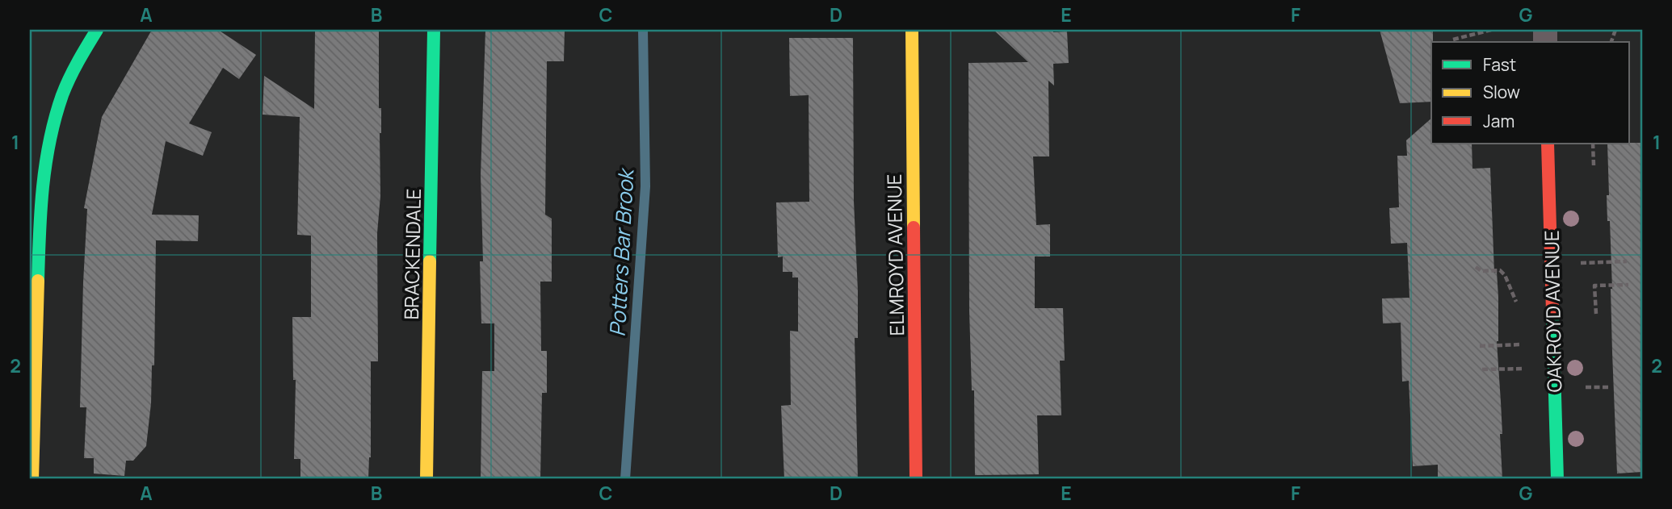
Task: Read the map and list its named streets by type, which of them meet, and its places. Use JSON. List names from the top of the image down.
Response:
{
  "streets": {
    "street": ["BRACKENDALE", "ELMROYD AVENUE", "OAKROYD AVENUE"]
  },
  "water": ["Potters Bar Brook"],
  "legend": ["Fast", "Slow", "Jam"],
  "grid": {
    "columns": [
      "A",
      "B",
      "C",
      "D",
      "E",
      "F",
      "G"
    ],
    "rows": ["1", "2"]
  }
}
